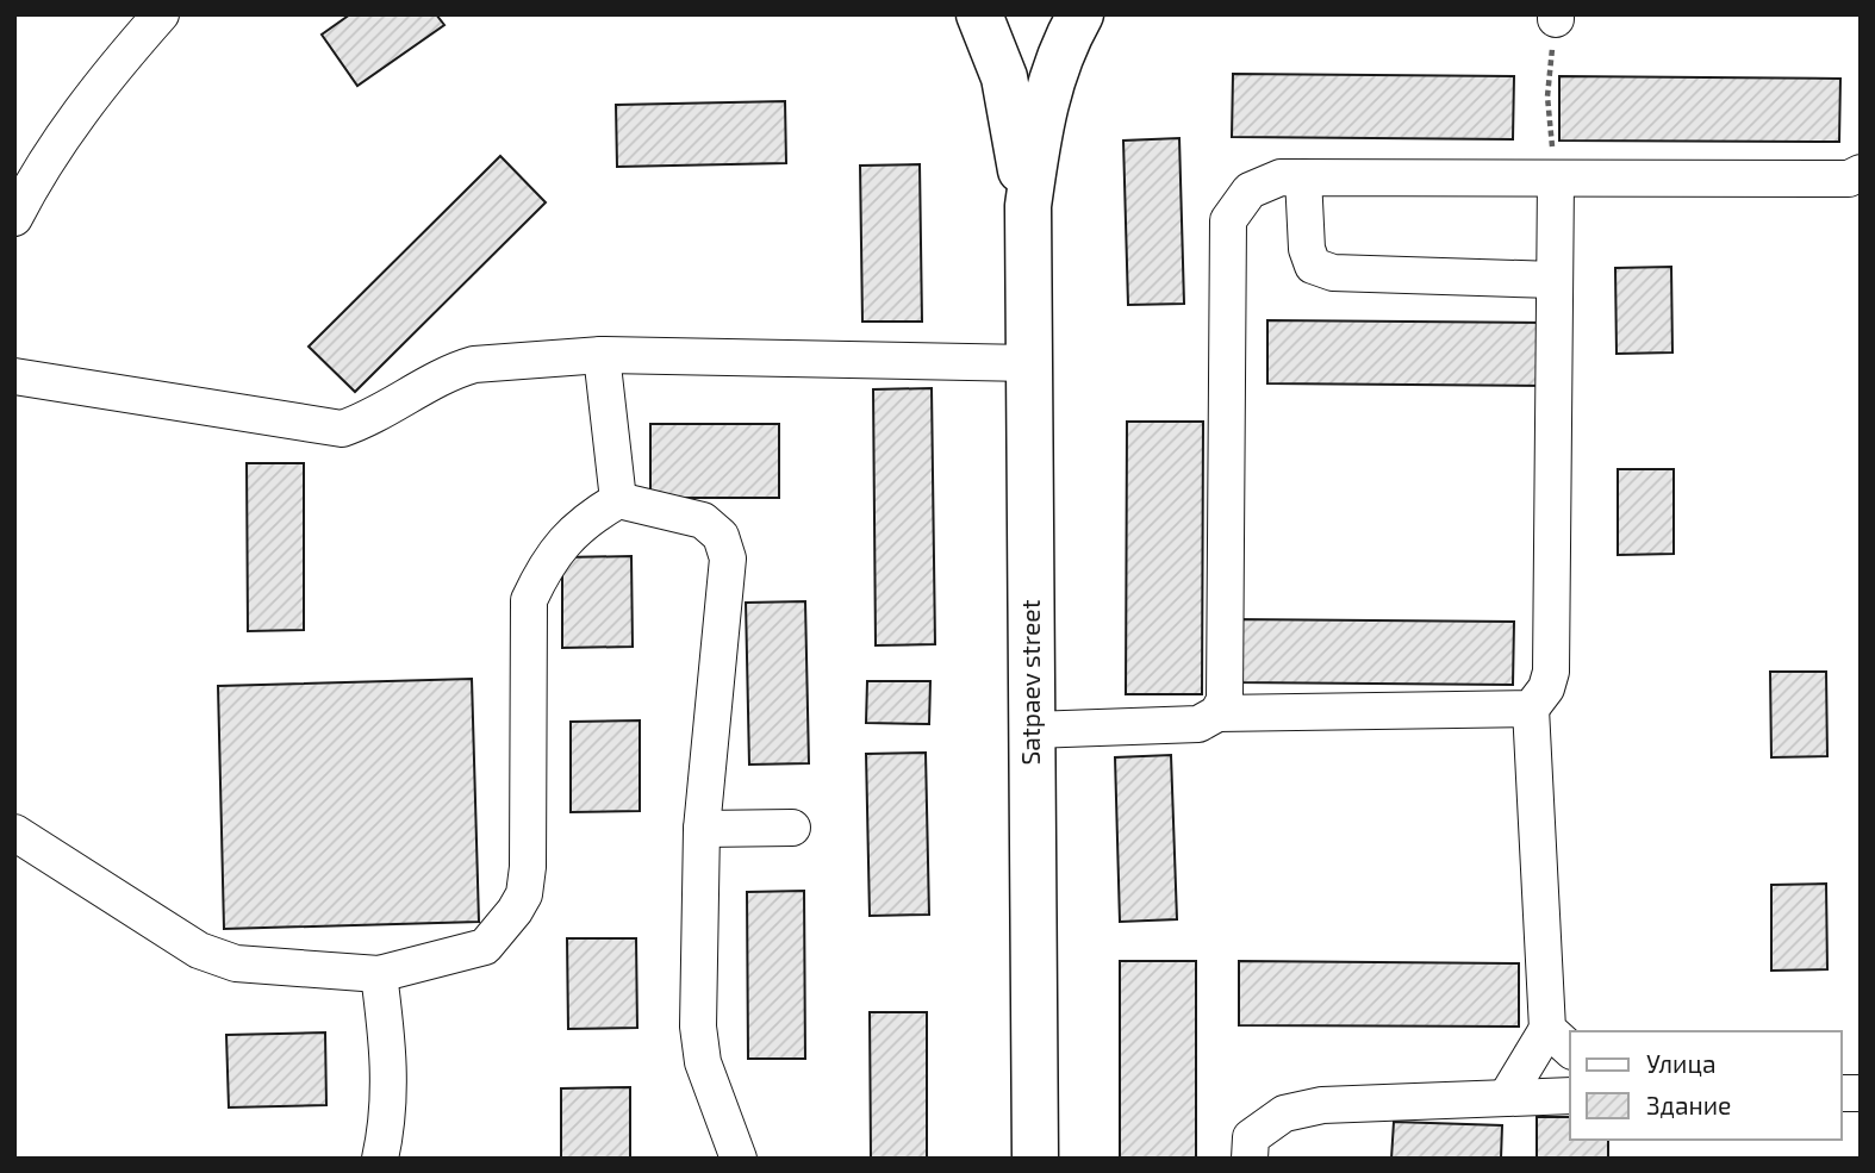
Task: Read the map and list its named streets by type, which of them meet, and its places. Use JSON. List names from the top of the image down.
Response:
{
  "streets": {
    "main road": ["Satpaev street"]
  },
  "legend": ["Улица", "Здание"]
}
